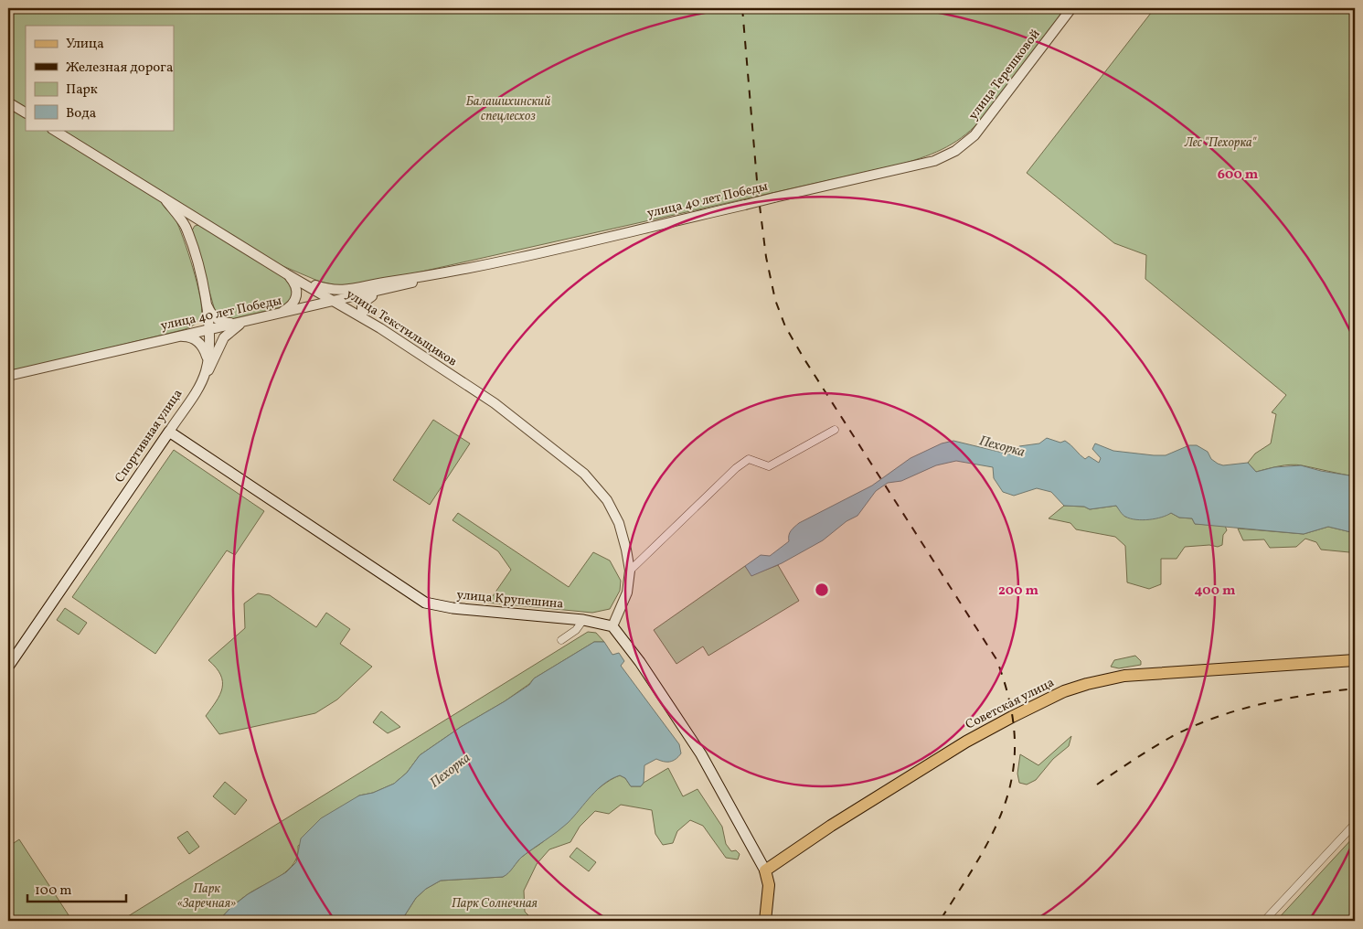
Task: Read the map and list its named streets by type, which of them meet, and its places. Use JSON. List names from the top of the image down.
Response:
{
  "streets": {
    "main road": ["Спортивная улица", "улица Крупешина", "Советская улица"],
    "street": ["улица Терешковой", "улица 40 лет Победы", "улица Текстильщиков"]
  },
  "crossings": [
    ["улица Терешковой", "улица 40 лет Победы"],
    ["улица 40 лет Победы", "улица Текстильщиков"],
    ["улица 40 лет Победы", "Спортивная улица"],
    ["улица Текстильщиков", "Спортивная улица"],
    ["улица Текстильщиков", "улица Крупешина"],
    ["Спортивная улица", "улица Крупешина"]
  ],
  "water": ["Пехорка"],
  "parks": [
    "Балашихинский спецлесхоз",
    "Лес \"Пехорка\"",
    "Парк «Заречная»",
    "Парк Солнечная"
  ],
  "legend": [
    "Улица",
    "Железная дорога",
    "Парк",
    "Вода"
  ],
  "scale_bar": "100 m",
  "rings": ["600 m", "200 m", "400 m"]
}
